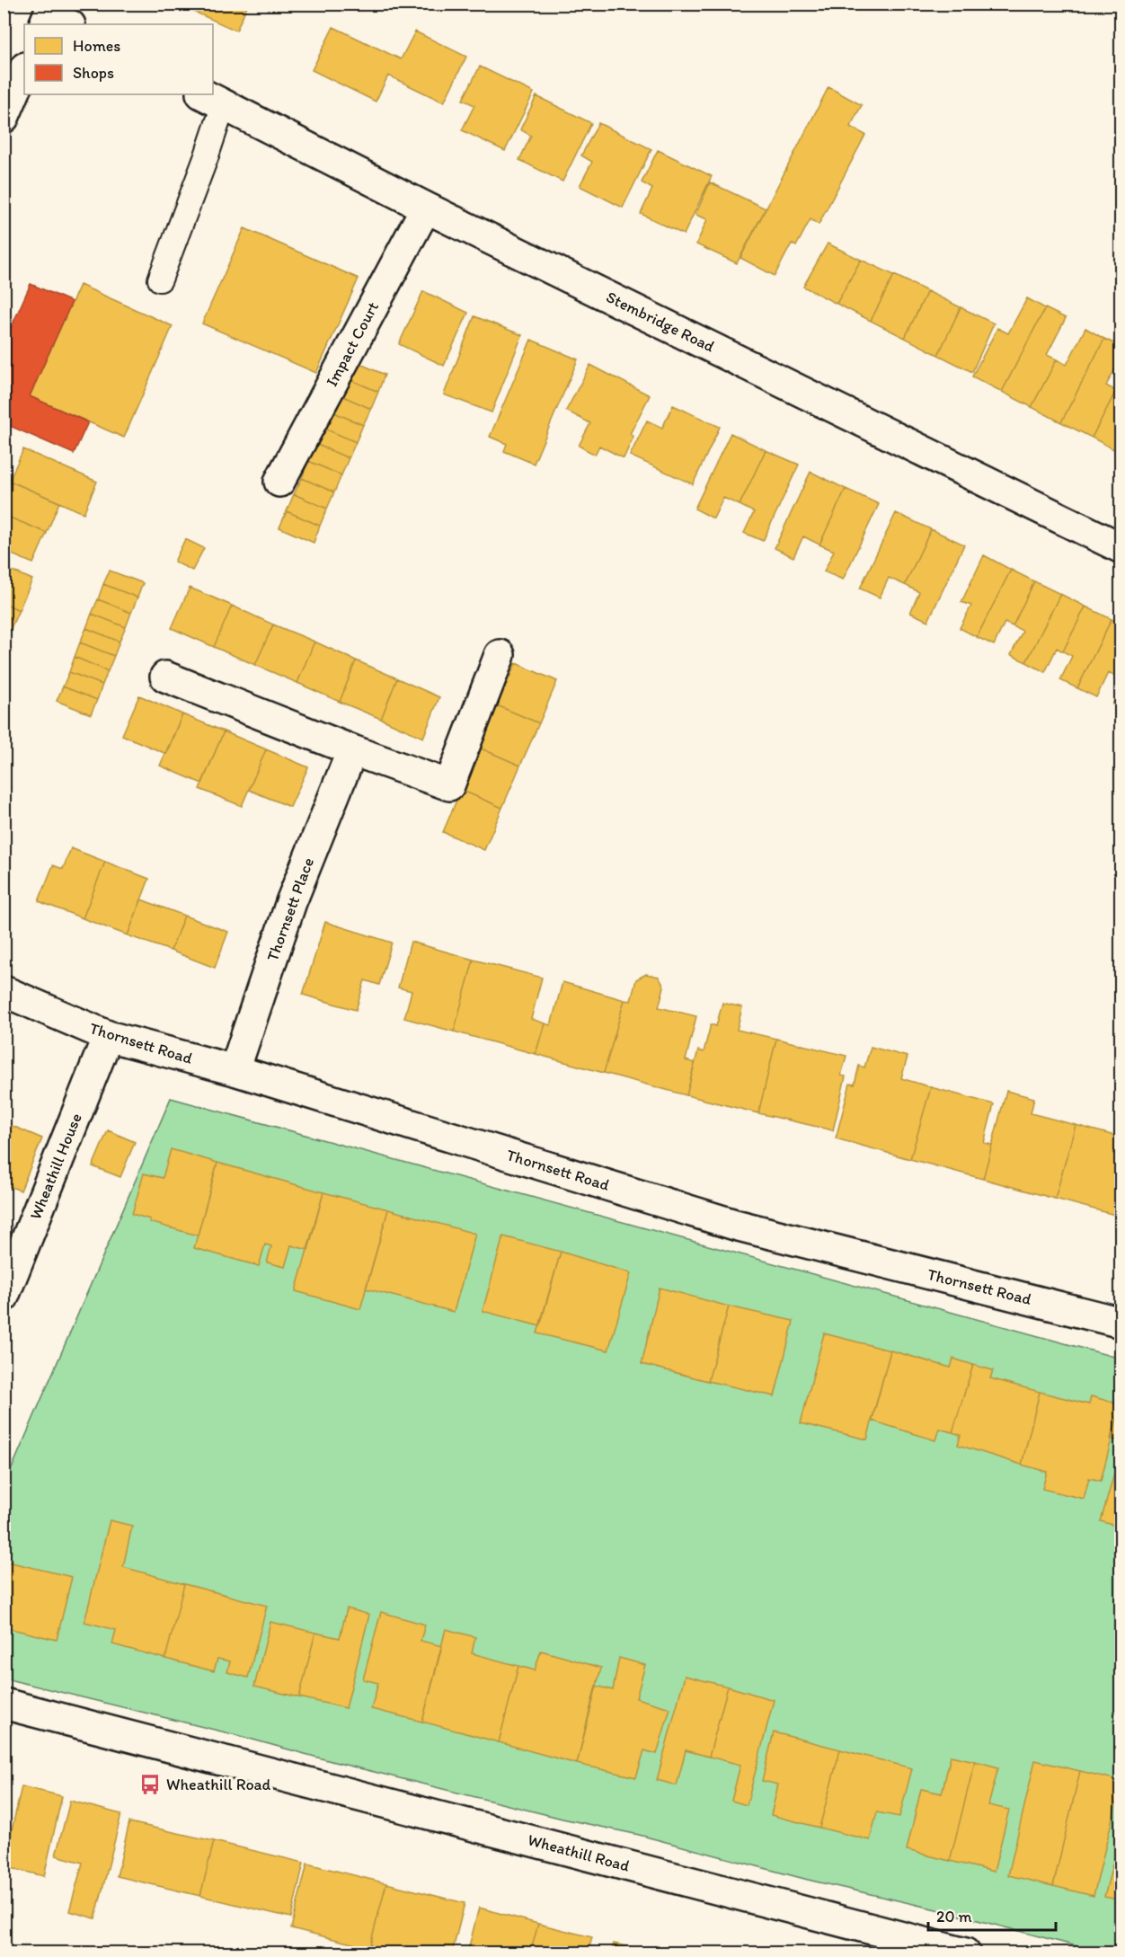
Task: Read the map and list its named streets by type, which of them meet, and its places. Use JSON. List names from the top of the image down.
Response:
{
  "streets": {
    "street": [
      "Stembridge Road",
      "Impact Court",
      "Thornsett Place",
      "Thornsett Road",
      "Wheathill House",
      "Wheathill Road"
    ]
  },
  "crossings": [
    ["Stembridge Road", "Impact Court"],
    ["Thornsett Place", "Thornsett Road"],
    ["Thornsett Road", "Wheathill House"]
  ],
  "places": {
    "bus stop": ["Wheathill Road"]
  },
  "legend": ["Homes", "Shops"],
  "scale_bar": "20 m"
}
